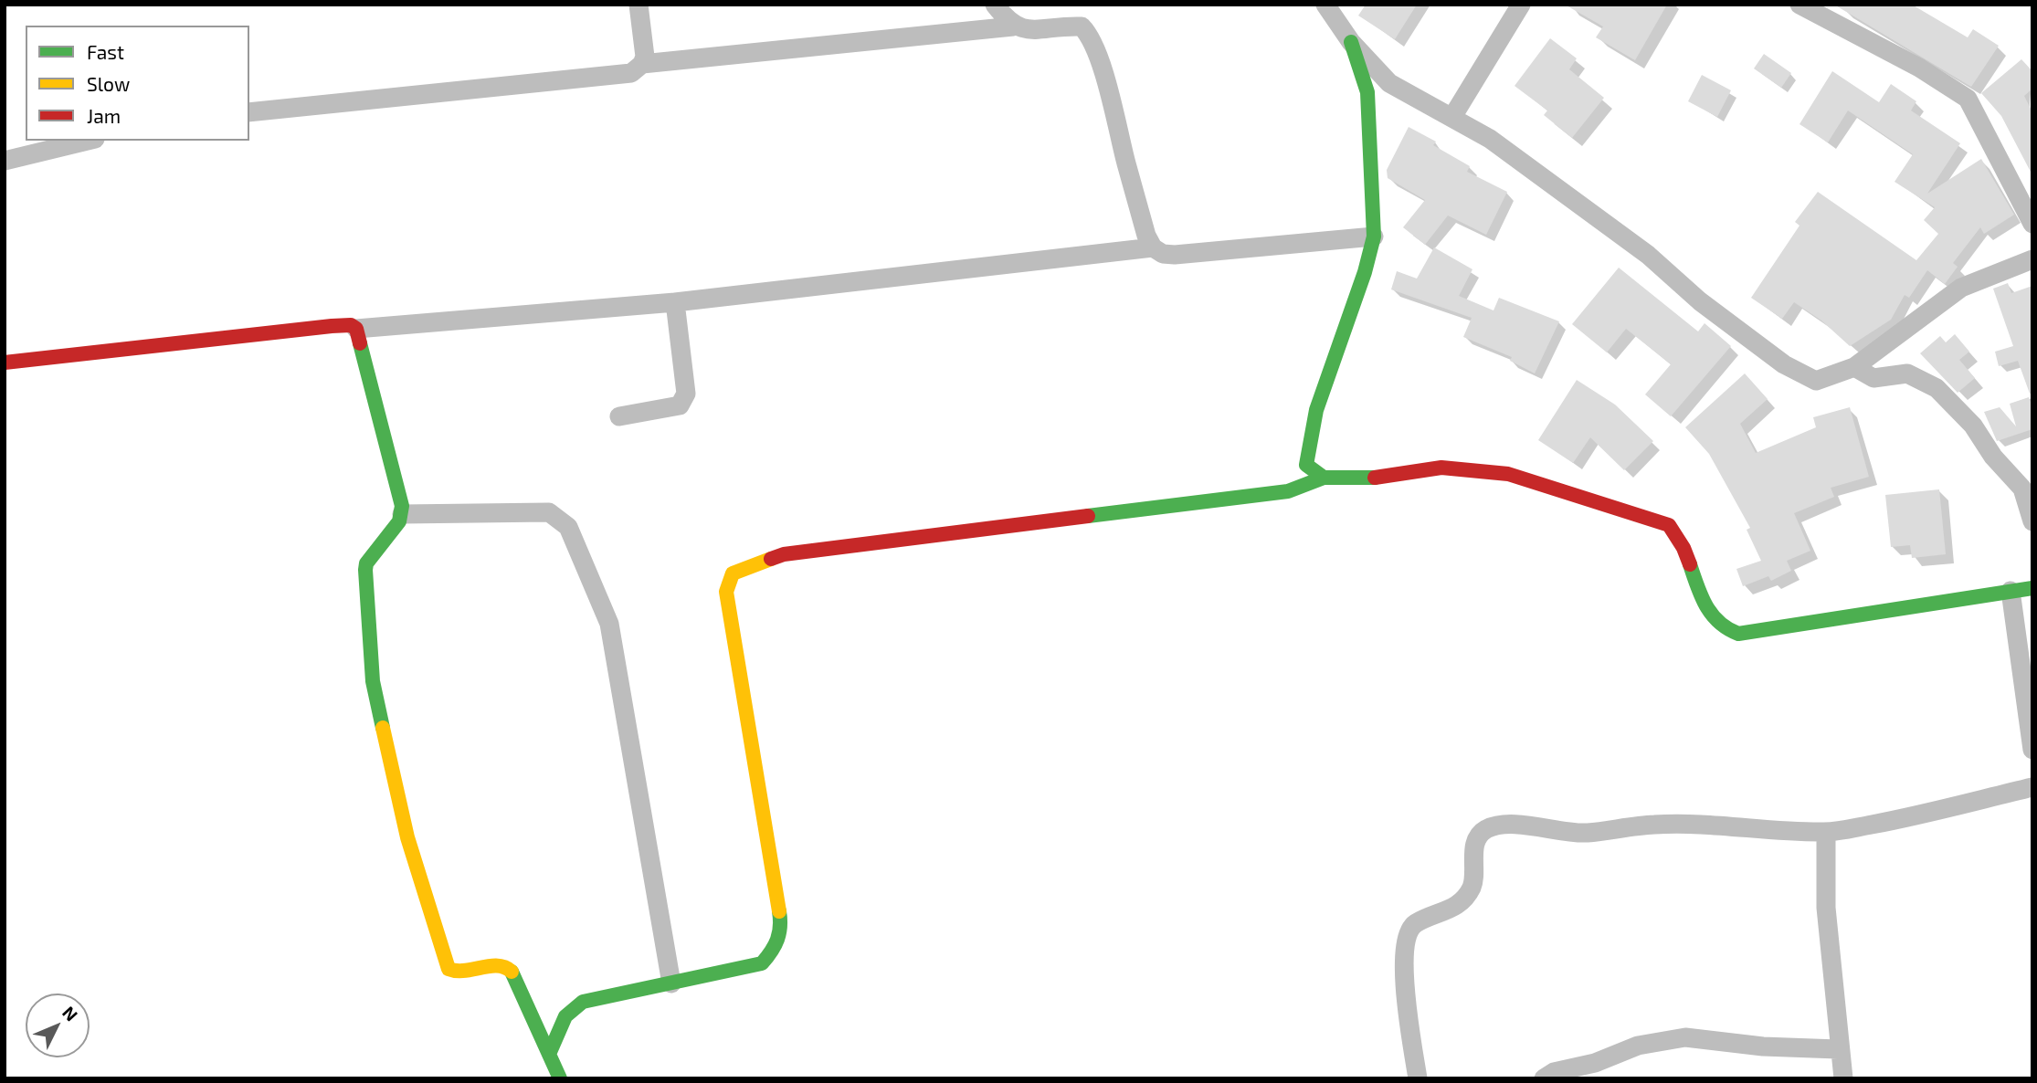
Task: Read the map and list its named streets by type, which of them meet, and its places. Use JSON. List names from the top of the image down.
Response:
{
  "legend": ["Fast", "Slow", "Jam"],
  "north": "top right"
}
